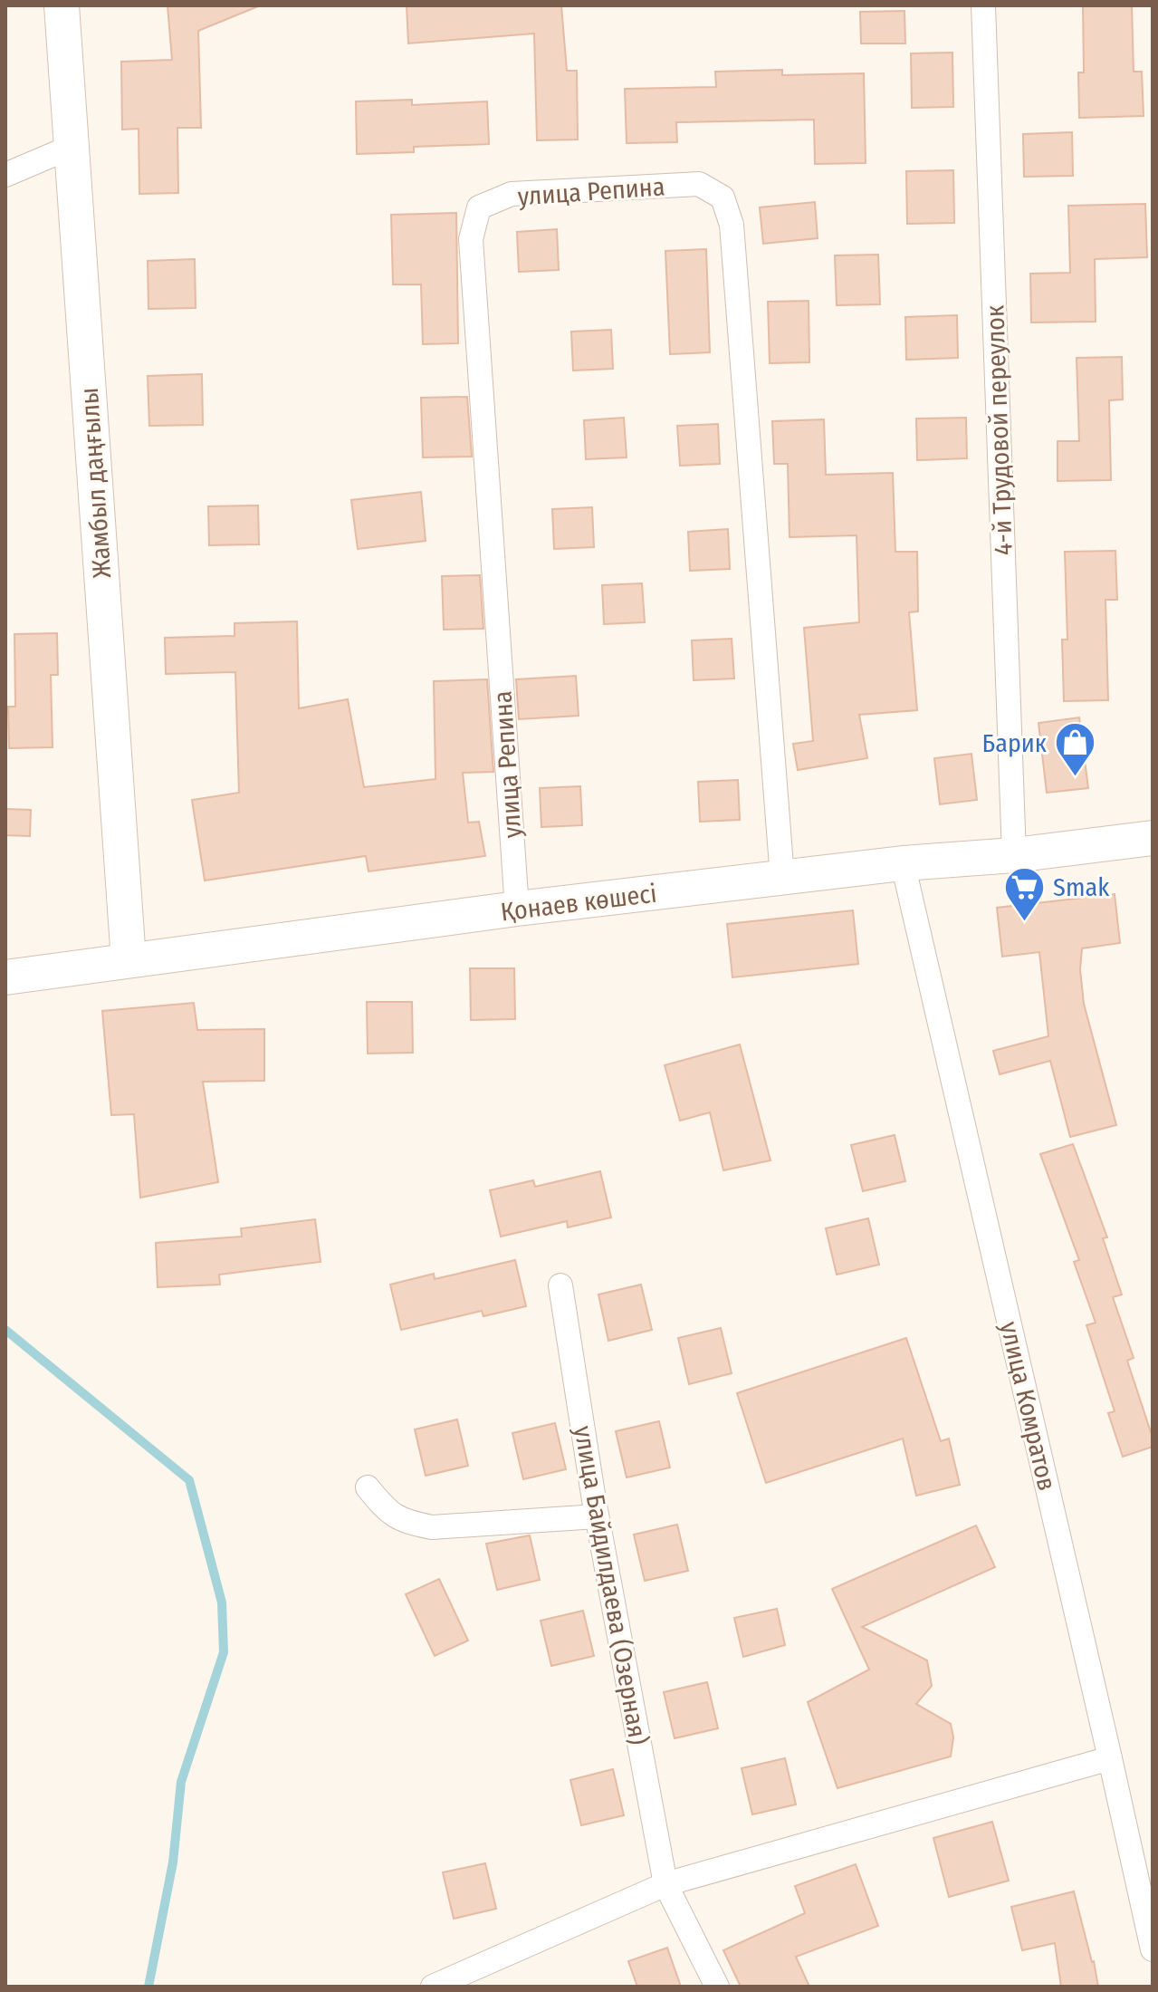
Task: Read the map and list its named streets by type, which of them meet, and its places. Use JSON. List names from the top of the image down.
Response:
{
  "streets": {
    "main road": ["Жамбыл даңғылы", "Қонаев көшесі"],
    "street": [
      "улица Репина",
      "4-й Трудовой переулок",
      "улица Комратов",
      "улица Байдилдаева (Озерная)"
    ]
  },
  "crossings": [
    ["улица Репина", "Қонаев көшесі"],
    ["4-й Трудовой переулок", "Қонаев көшесі"],
    ["Жамбыл даңғылы", "Қонаев көшесі"],
    ["Қонаев көшесі", "улица Комратов"]
  ],
  "places": {
    "shop": ["Барик"],
    "supermarket": ["Smak"]
  }
}
